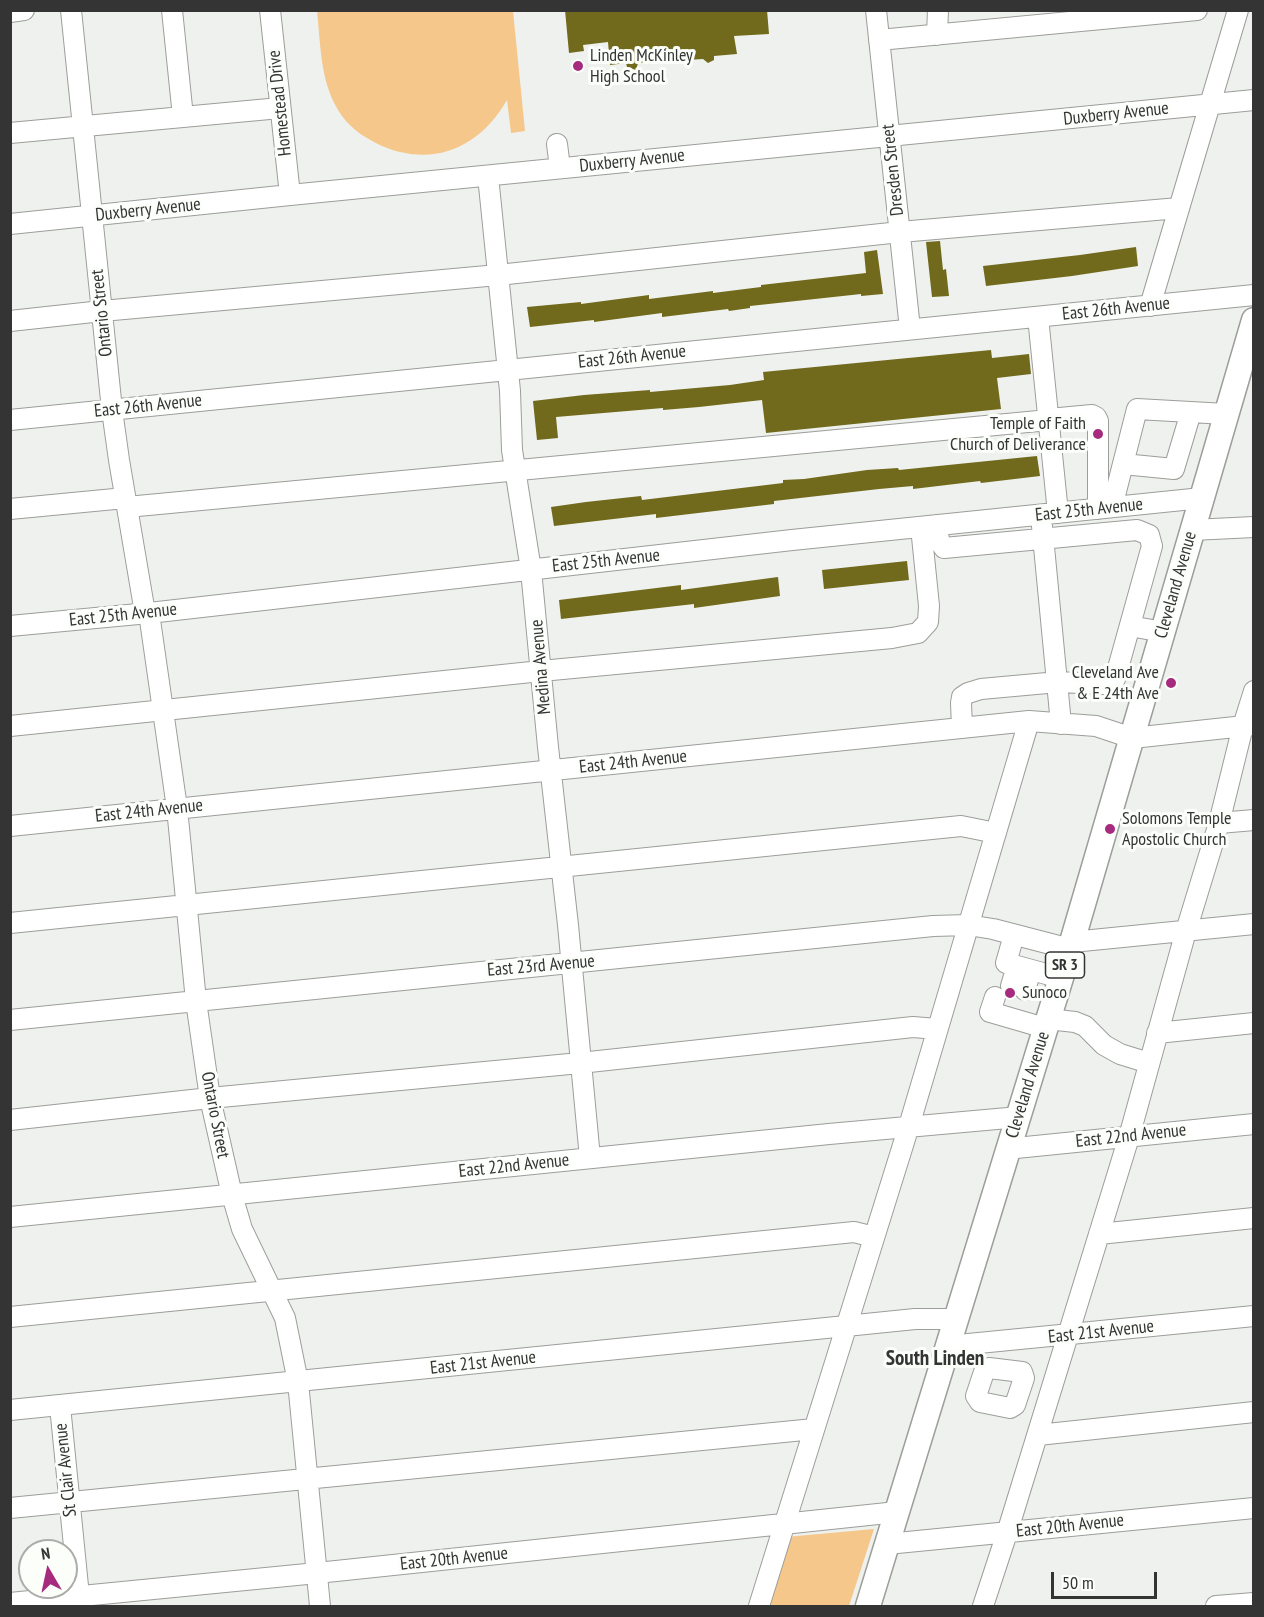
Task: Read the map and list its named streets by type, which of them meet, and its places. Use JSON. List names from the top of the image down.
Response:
{
  "streets": {
    "main road": ["Cleveland Avenue", "SR 3"],
    "street": [
      "Homestead Drive",
      "Duxberry Avenue",
      "Dresden Street",
      "East 26th Avenue",
      "Ontario Street",
      "East 25th Avenue",
      "Medina Avenue",
      "East 24th Avenue",
      "East 23rd Avenue",
      "East 22nd Avenue",
      "East 21st Avenue",
      "St Clair Avenue",
      "East 20th Avenue"
    ]
  },
  "crossings": [
    ["Homestead Drive", "Duxberry Avenue"],
    ["Duxberry Avenue", "Dresden Street"],
    ["Duxberry Avenue", "Ontario Street"],
    ["Duxberry Avenue", "Medina Avenue"],
    ["Dresden Street", "East 26th Avenue"],
    ["East 26th Avenue", "Ontario Street"],
    ["East 26th Avenue", "Medina Avenue"],
    ["Ontario Street", "East 25th Avenue"],
    ["Ontario Street", "East 24th Avenue"],
    ["Ontario Street", "East 23rd Avenue"],
    ["Ontario Street", "East 22nd Avenue"],
    ["Ontario Street", "East 21st Avenue"],
    ["Ontario Street", "East 20th Avenue"],
    ["East 25th Avenue", "Cleveland Avenue"],
    ["East 25th Avenue", "Medina Avenue"],
    ["Cleveland Avenue", "East 24th Avenue"],
    ["Cleveland Avenue", "East 23rd Avenue"],
    ["Cleveland Avenue", "East 22nd Avenue"],
    ["Cleveland Avenue", "East 21st Avenue"],
    ["Cleveland Avenue", "East 20th Avenue"],
    ["Medina Avenue", "East 24th Avenue"],
    ["Medina Avenue", "East 23rd Avenue"],
    ["Medina Avenue", "East 22nd Avenue"],
    ["East 21st Avenue", "St Clair Avenue"],
    ["St Clair Avenue", "East 20th Avenue"]
  ],
  "districts": ["South Linden"],
  "places": [
    "Linden McKinley High School",
    "Temple of Faith Church of Deliverance",
    "Cleveland Ave & E 24th Ave",
    "Solomons Temple Apostolic Church",
    "Sunoco"
  ],
  "scale_bar": "50 m",
  "north": "top"
}
